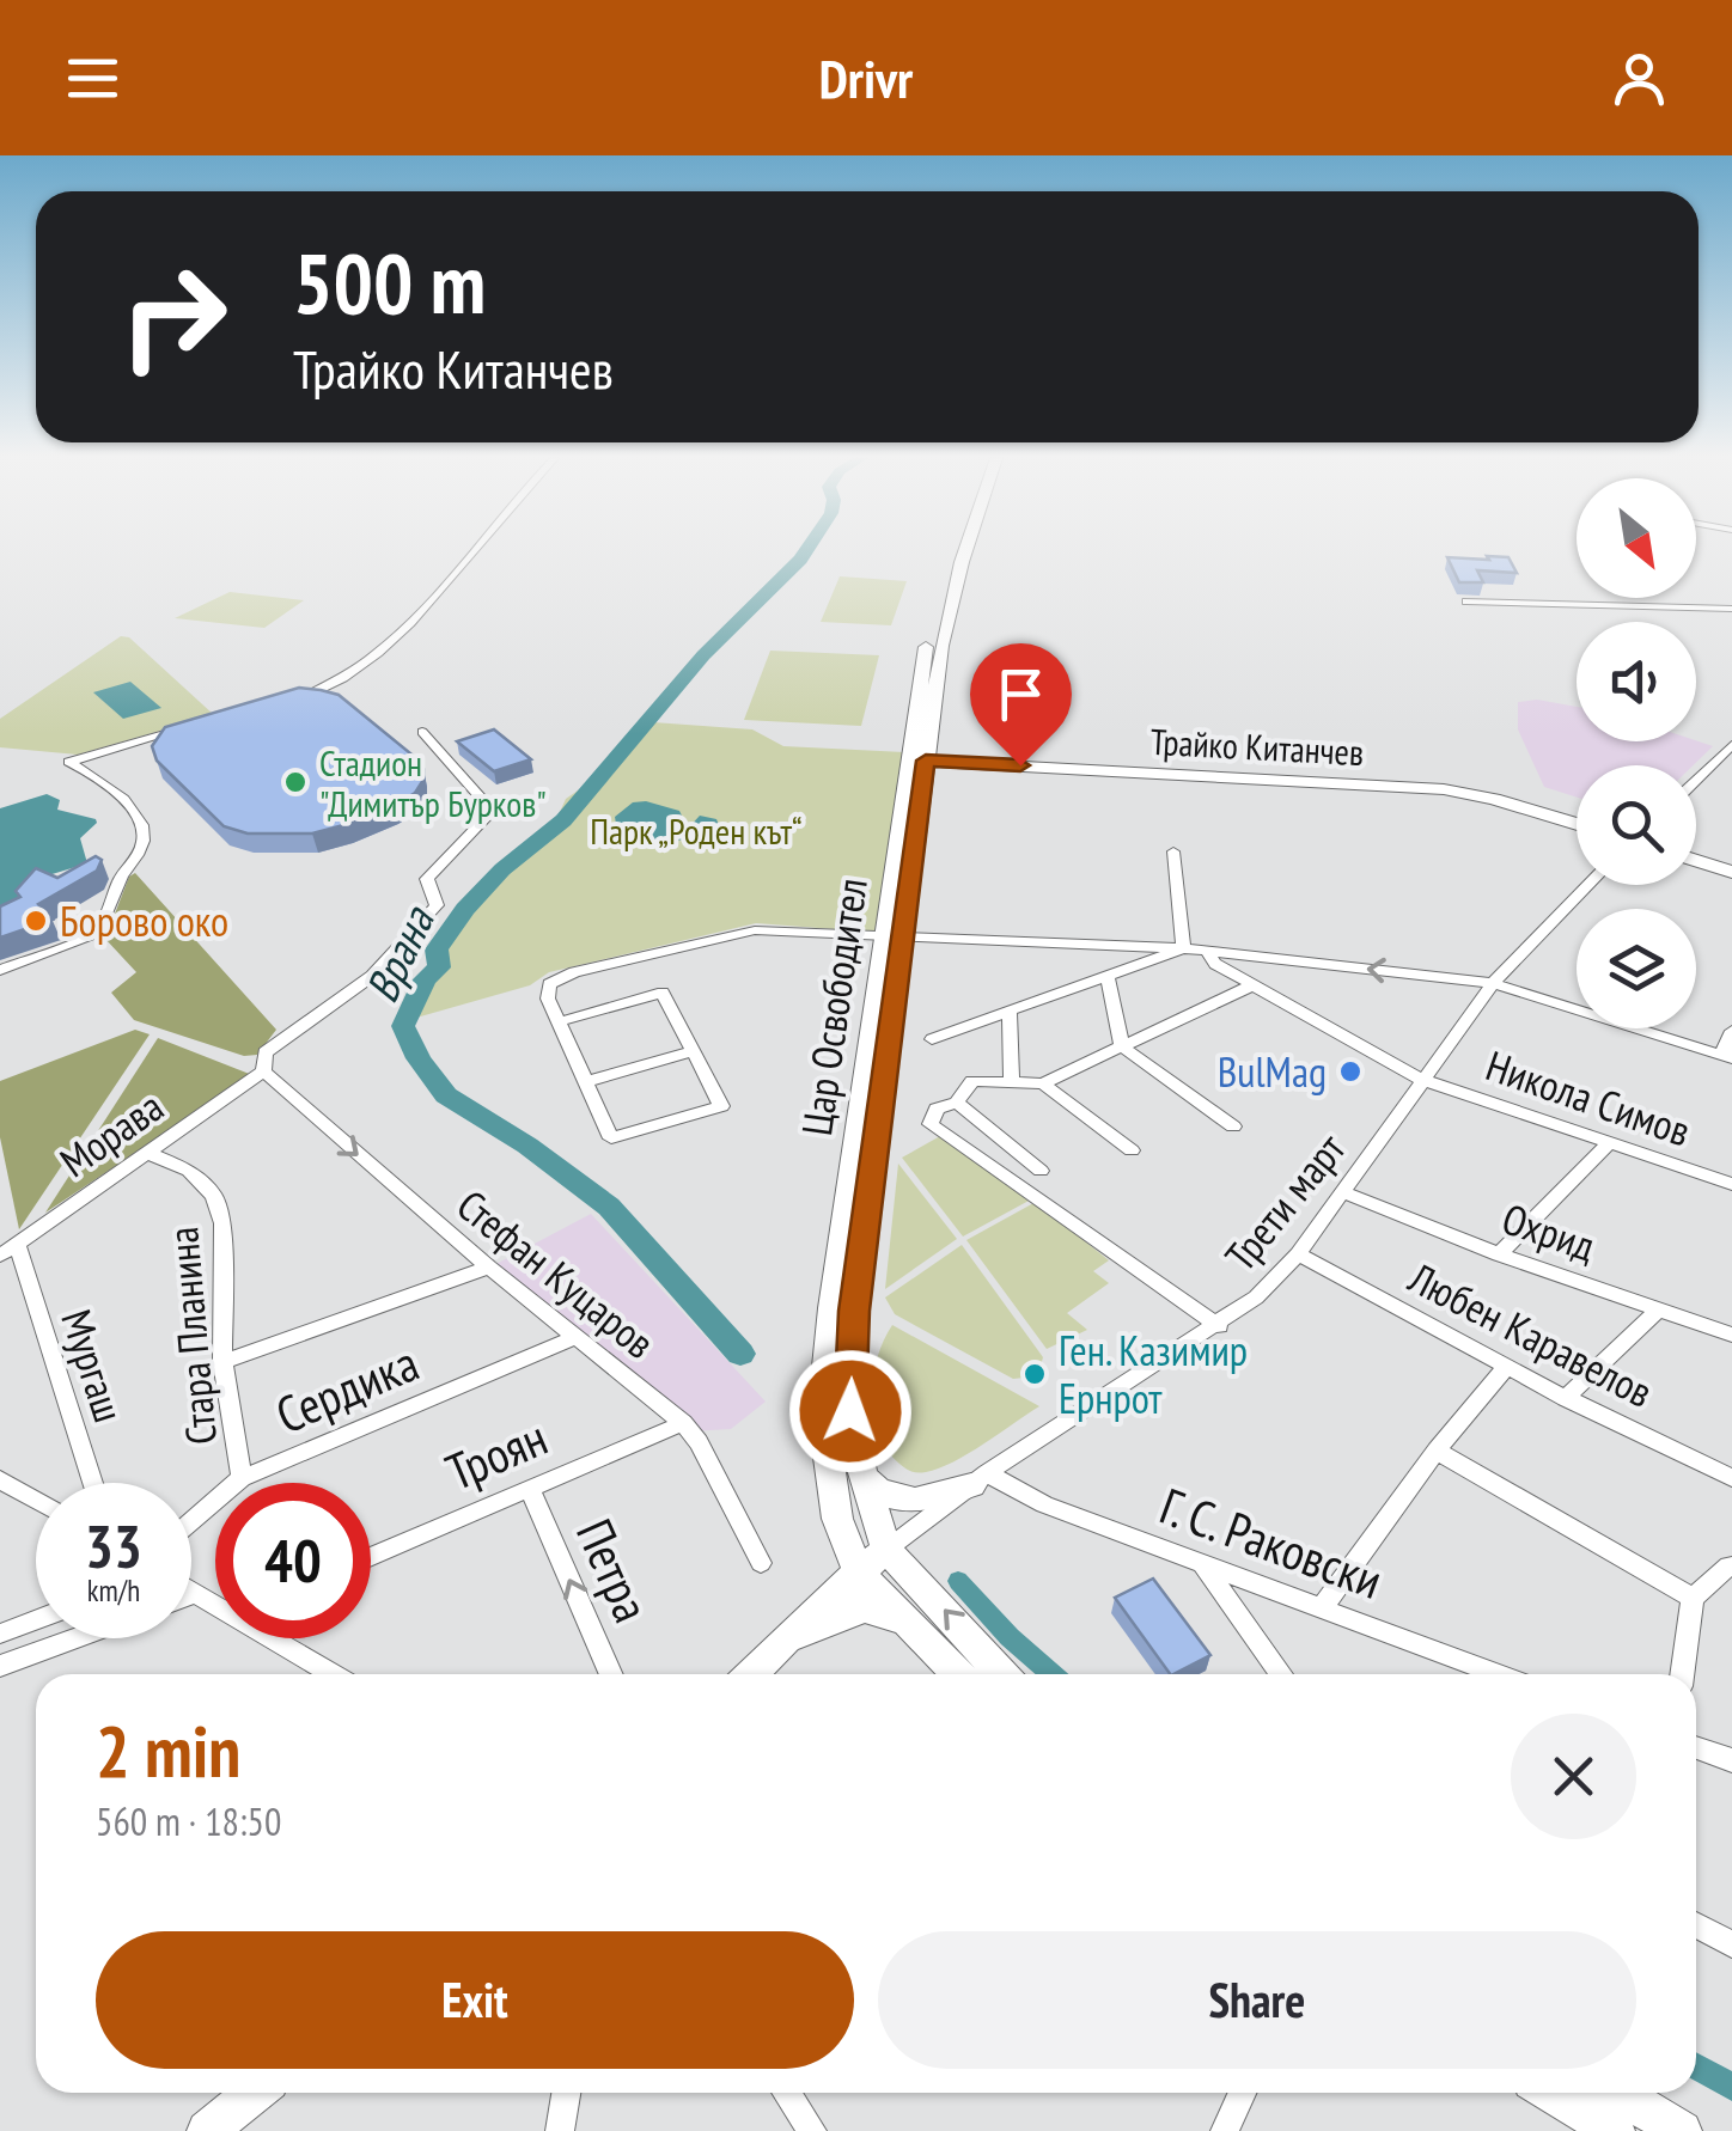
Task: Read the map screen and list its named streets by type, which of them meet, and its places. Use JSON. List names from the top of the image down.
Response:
{
  "streets": {
    "street": [
      "Трайко Китанчев",
      "Цар Освободител",
      "Никола Симов",
      "Морава",
      "Трети март",
      "Охрид",
      "Стефан Куцаров",
      "Любен Каравелов",
      "Стара Планина",
      "Мургаш",
      "Сердика",
      "Троян",
      "Г. С. Раковски",
      "Петра"
    ]
  },
  "crossings": [
    ["Трайко Китанчев", "Цар Освободител"],
    ["Цар Освободител", "Трети март"],
    ["Никола Симов", "Трети март"],
    ["Морава", "Стефан Куцаров"],
    ["Морава", "Стара Планина"],
    ["Морава", "Мургаш"],
    ["Трети март", "Охрид"],
    ["Трети март", "Любен Каравелов"],
    ["Трети март", "Г. С. Раковски"],
    ["Стефан Куцаров", "Сердика"],
    ["Стефан Куцаров", "Троян"],
    ["Стара Планина", "Сердика"],
    ["Троян", "Петра"]
  ],
  "one_way": ["Стефан Куцаров", "Петра"],
  "water": ["Врана"],
  "parks": ["Парк „Роден кът“"],
  "places": [
    "Стадион \"Димитър Бурков\"",
    "Борово око",
    "BulMag",
    "Ген. Казимир Ернрот"
  ],
  "north": "bottom right",
  "page": {
    "header": "Drivr",
    "turn": ["500 m", "Трайко Китанчев"],
    "speed": "33 km/h",
    "limit": "40",
    "heading": ["2 min", "560 m · 18:50"],
    "buttons": ["Exit", "Share"]
  }
}
